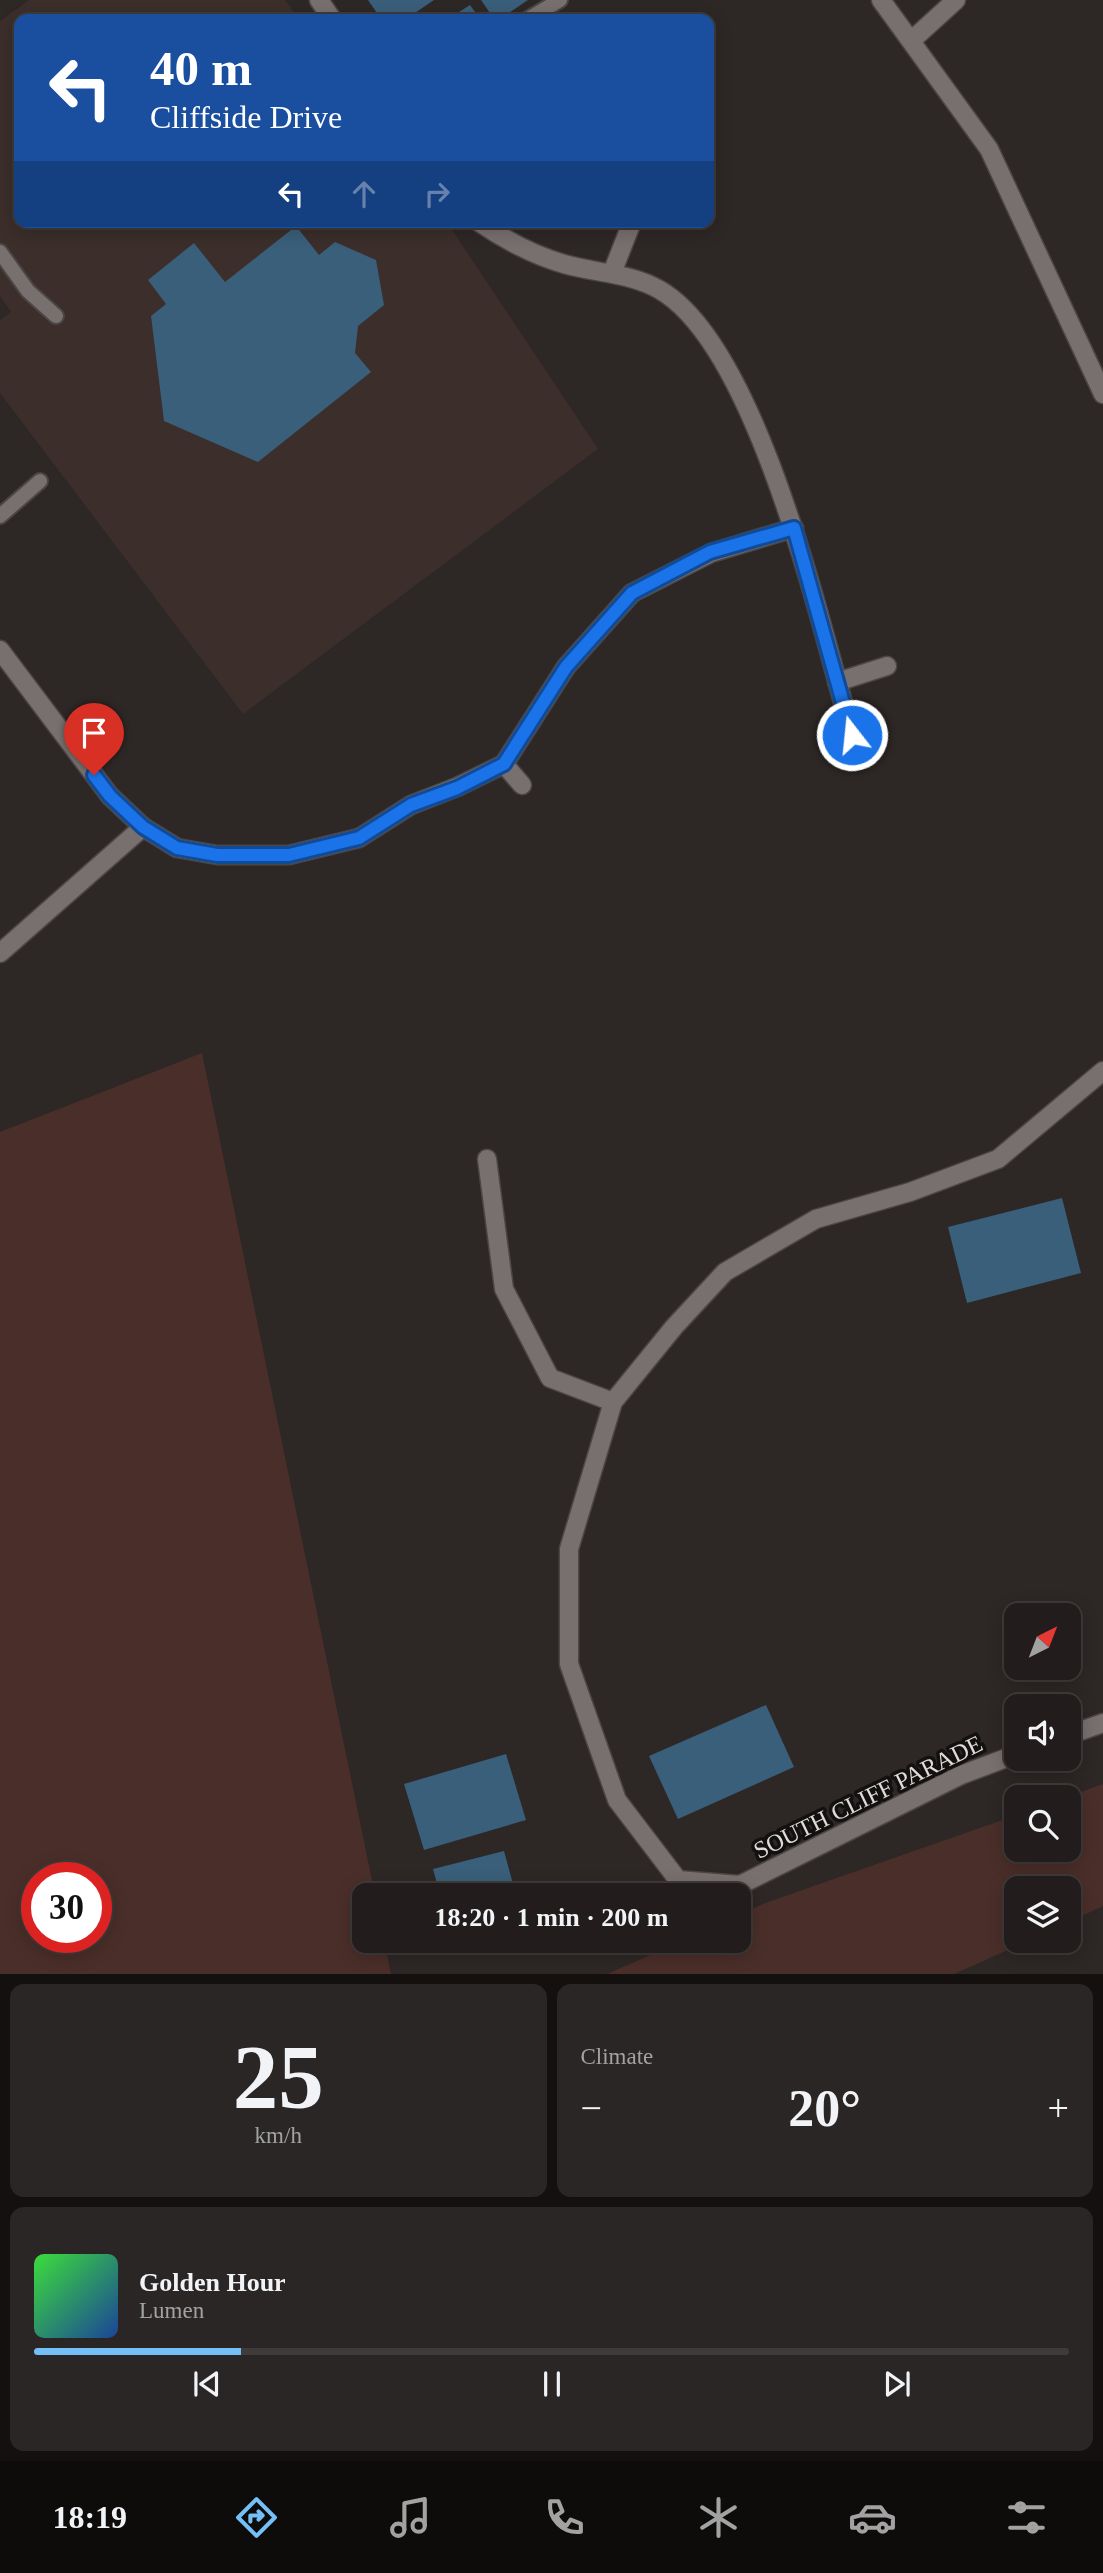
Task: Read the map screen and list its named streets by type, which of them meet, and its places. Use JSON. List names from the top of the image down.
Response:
{
  "streets": {
    "street": ["SOUTH CLIFF PARADE"]
  },
  "north": "top right",
  "page": {
    "turn": ["40 m", "Cliffside Drive"],
    "limit": "30",
    "trip": "18:20 · 1 min · 200 m",
    "tile": [
      ["25", "km/h"],
      "Climate"
    ],
    "heat": ["−", "20°", "+"],
    "song": ["Golden Hour", "Lumen"],
    "tabs": "18:19"
  }
}
